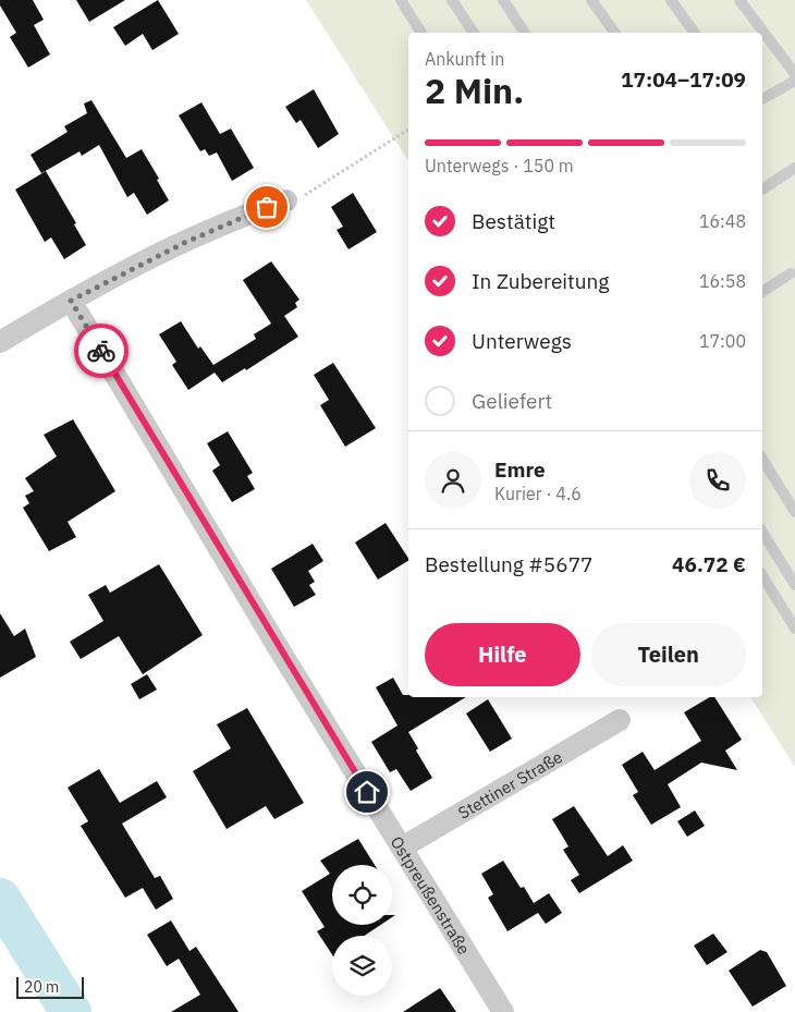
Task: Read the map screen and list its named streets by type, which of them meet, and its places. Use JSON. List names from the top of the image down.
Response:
{
  "streets": {
    "street": ["Stettiner Straße", "Ostpreußenstraße"]
  },
  "crossings": [
    ["Stettiner Straße", "Ostpreußenstraße"]
  ],
  "scale_bar": "20 m",
  "page": {
    "heading": ["2 Min.", "Ankunft in", "17:04–17:09"],
    "panel": [
      "Emre",
      "Kurier · 4.6",
      "Bestellung #5677",
      "46.72 €"
    ],
    "bar": "Unterwegs · 150 m",
    "list": [
      ["Bestätigt", "16:48"],
      ["In Zubereitung", "16:58"],
      ["Unterwegs", "17:00"],
      "Geliefert"
    ],
    "buttons": ["Hilfe", "Teilen"],
    "scale": "20 m"
  }
}
